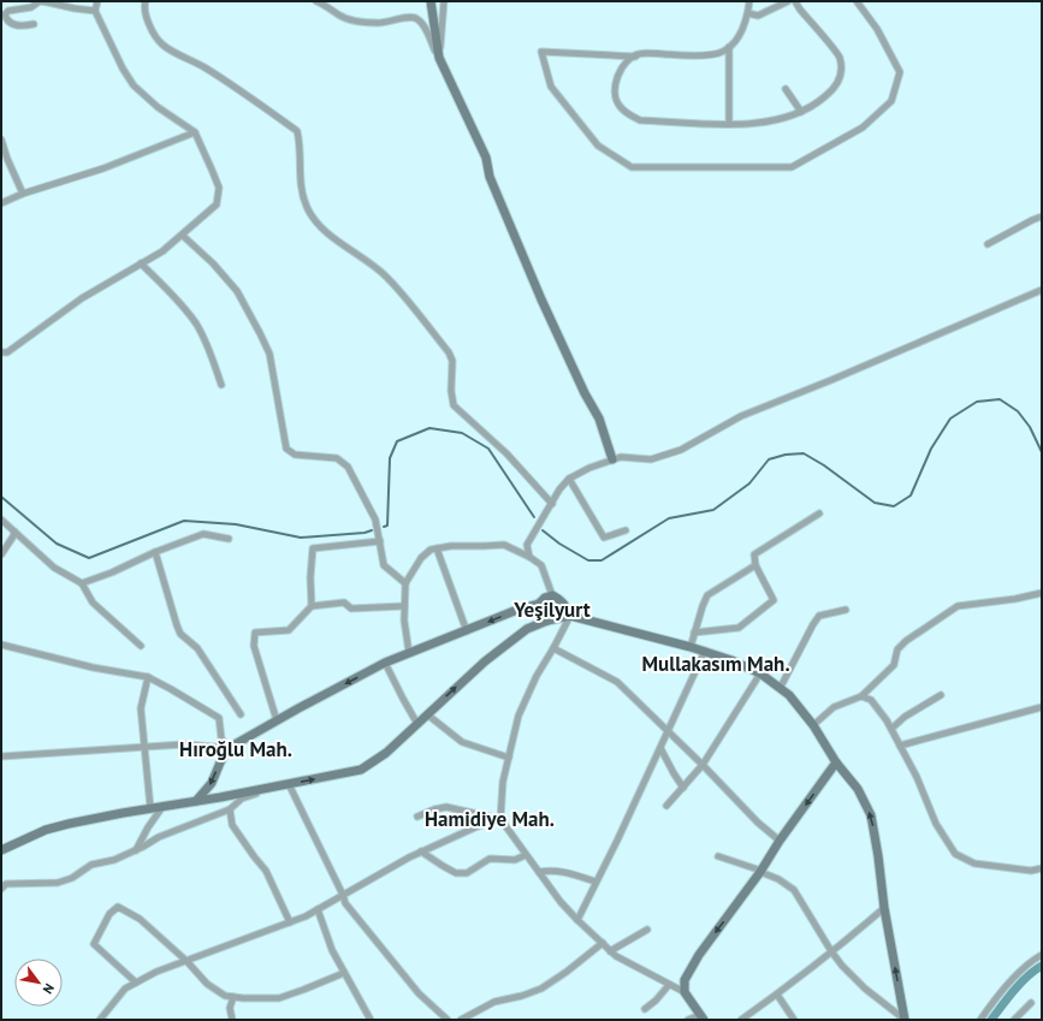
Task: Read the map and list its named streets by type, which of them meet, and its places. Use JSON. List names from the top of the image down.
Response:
{
  "districts": [
    "Yeşilyurt",
    "Mullakasım Mah.",
    "Hıroğlu Mah.",
    "Hamidiye Mah."
  ],
  "north": "bottom right"
}
